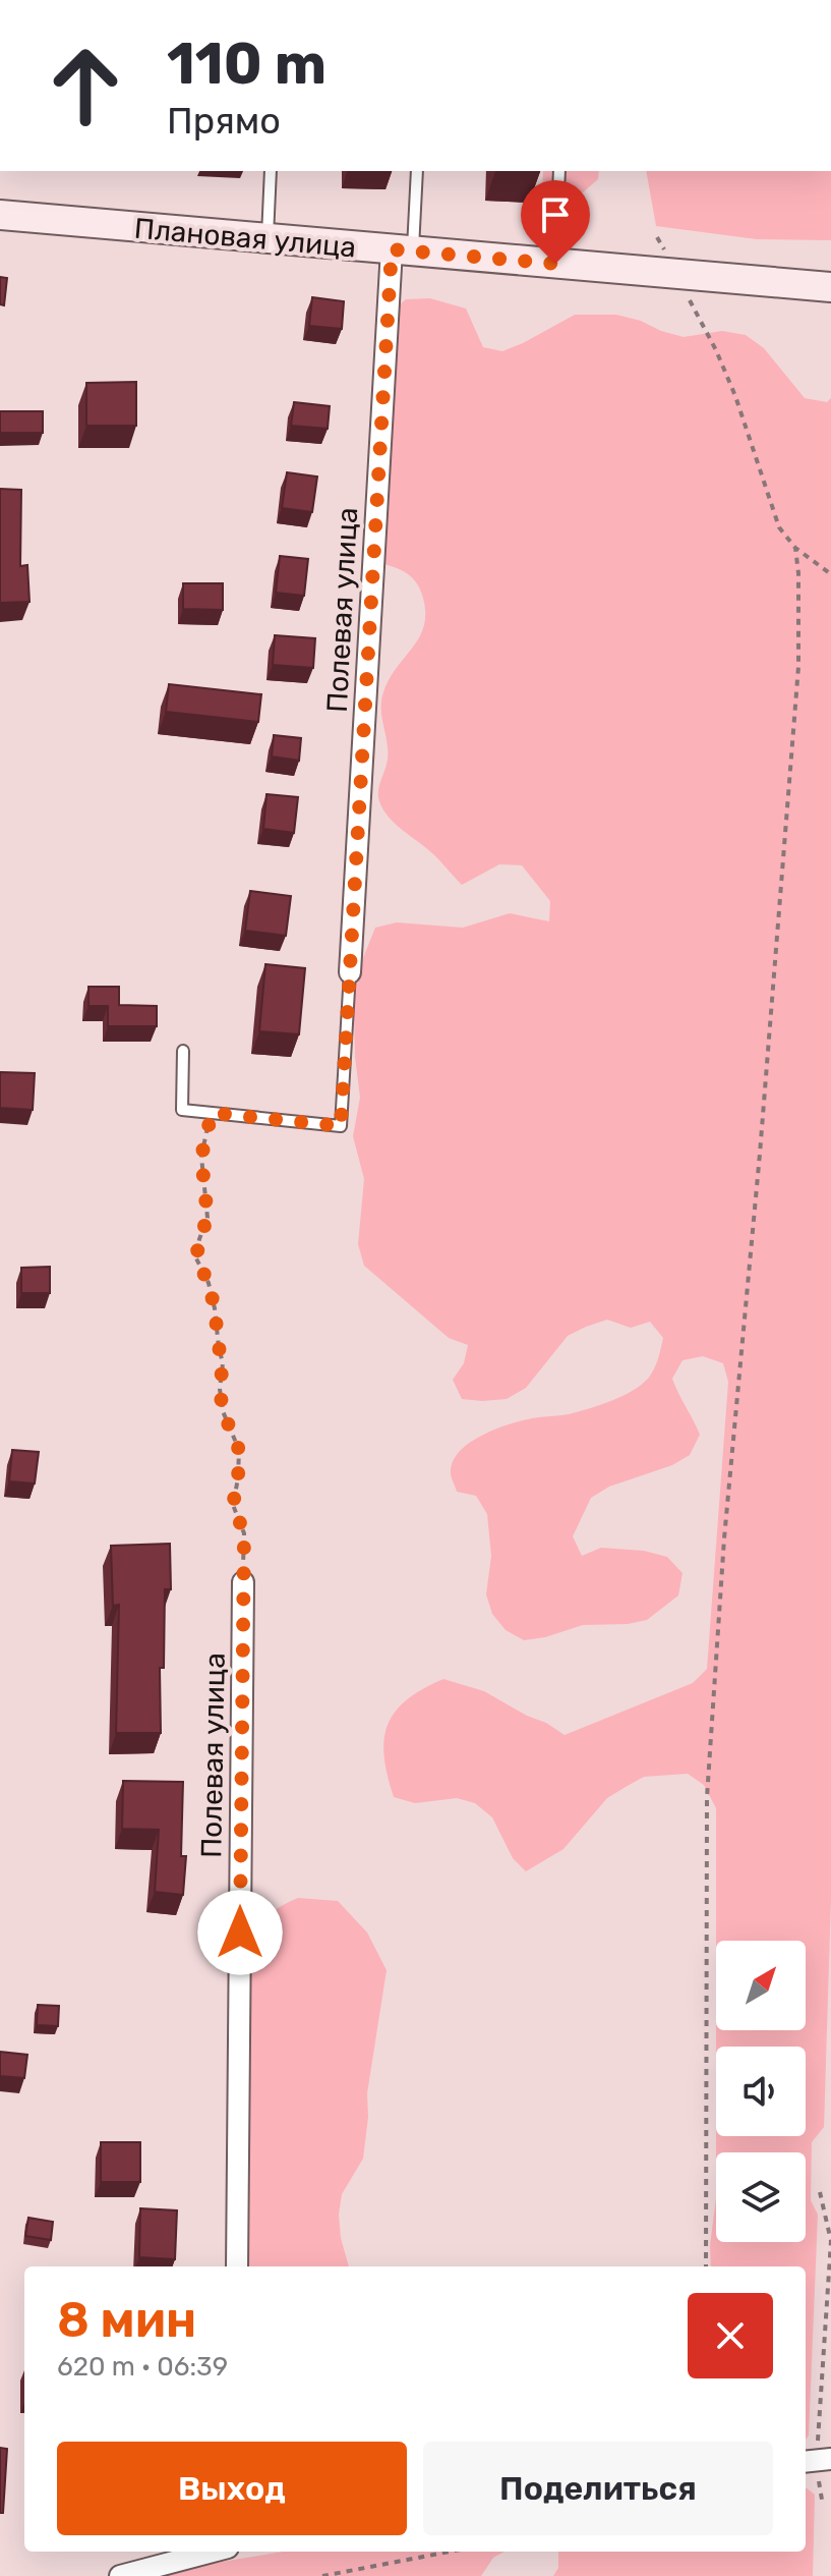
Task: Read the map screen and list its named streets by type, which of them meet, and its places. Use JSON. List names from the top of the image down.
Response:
{
  "streets": {
    "street": ["Плановая улица", "Полевая улица"]
  },
  "crossings": [
    ["Плановая улица", "Полевая улица"]
  ],
  "north": "top right",
  "page": {
    "turn": ["110 m", "Прямо"],
    "heading": ["8 мин", "620 m · 06:39"],
    "buttons": ["Выход", "Поделиться"]
  }
}
